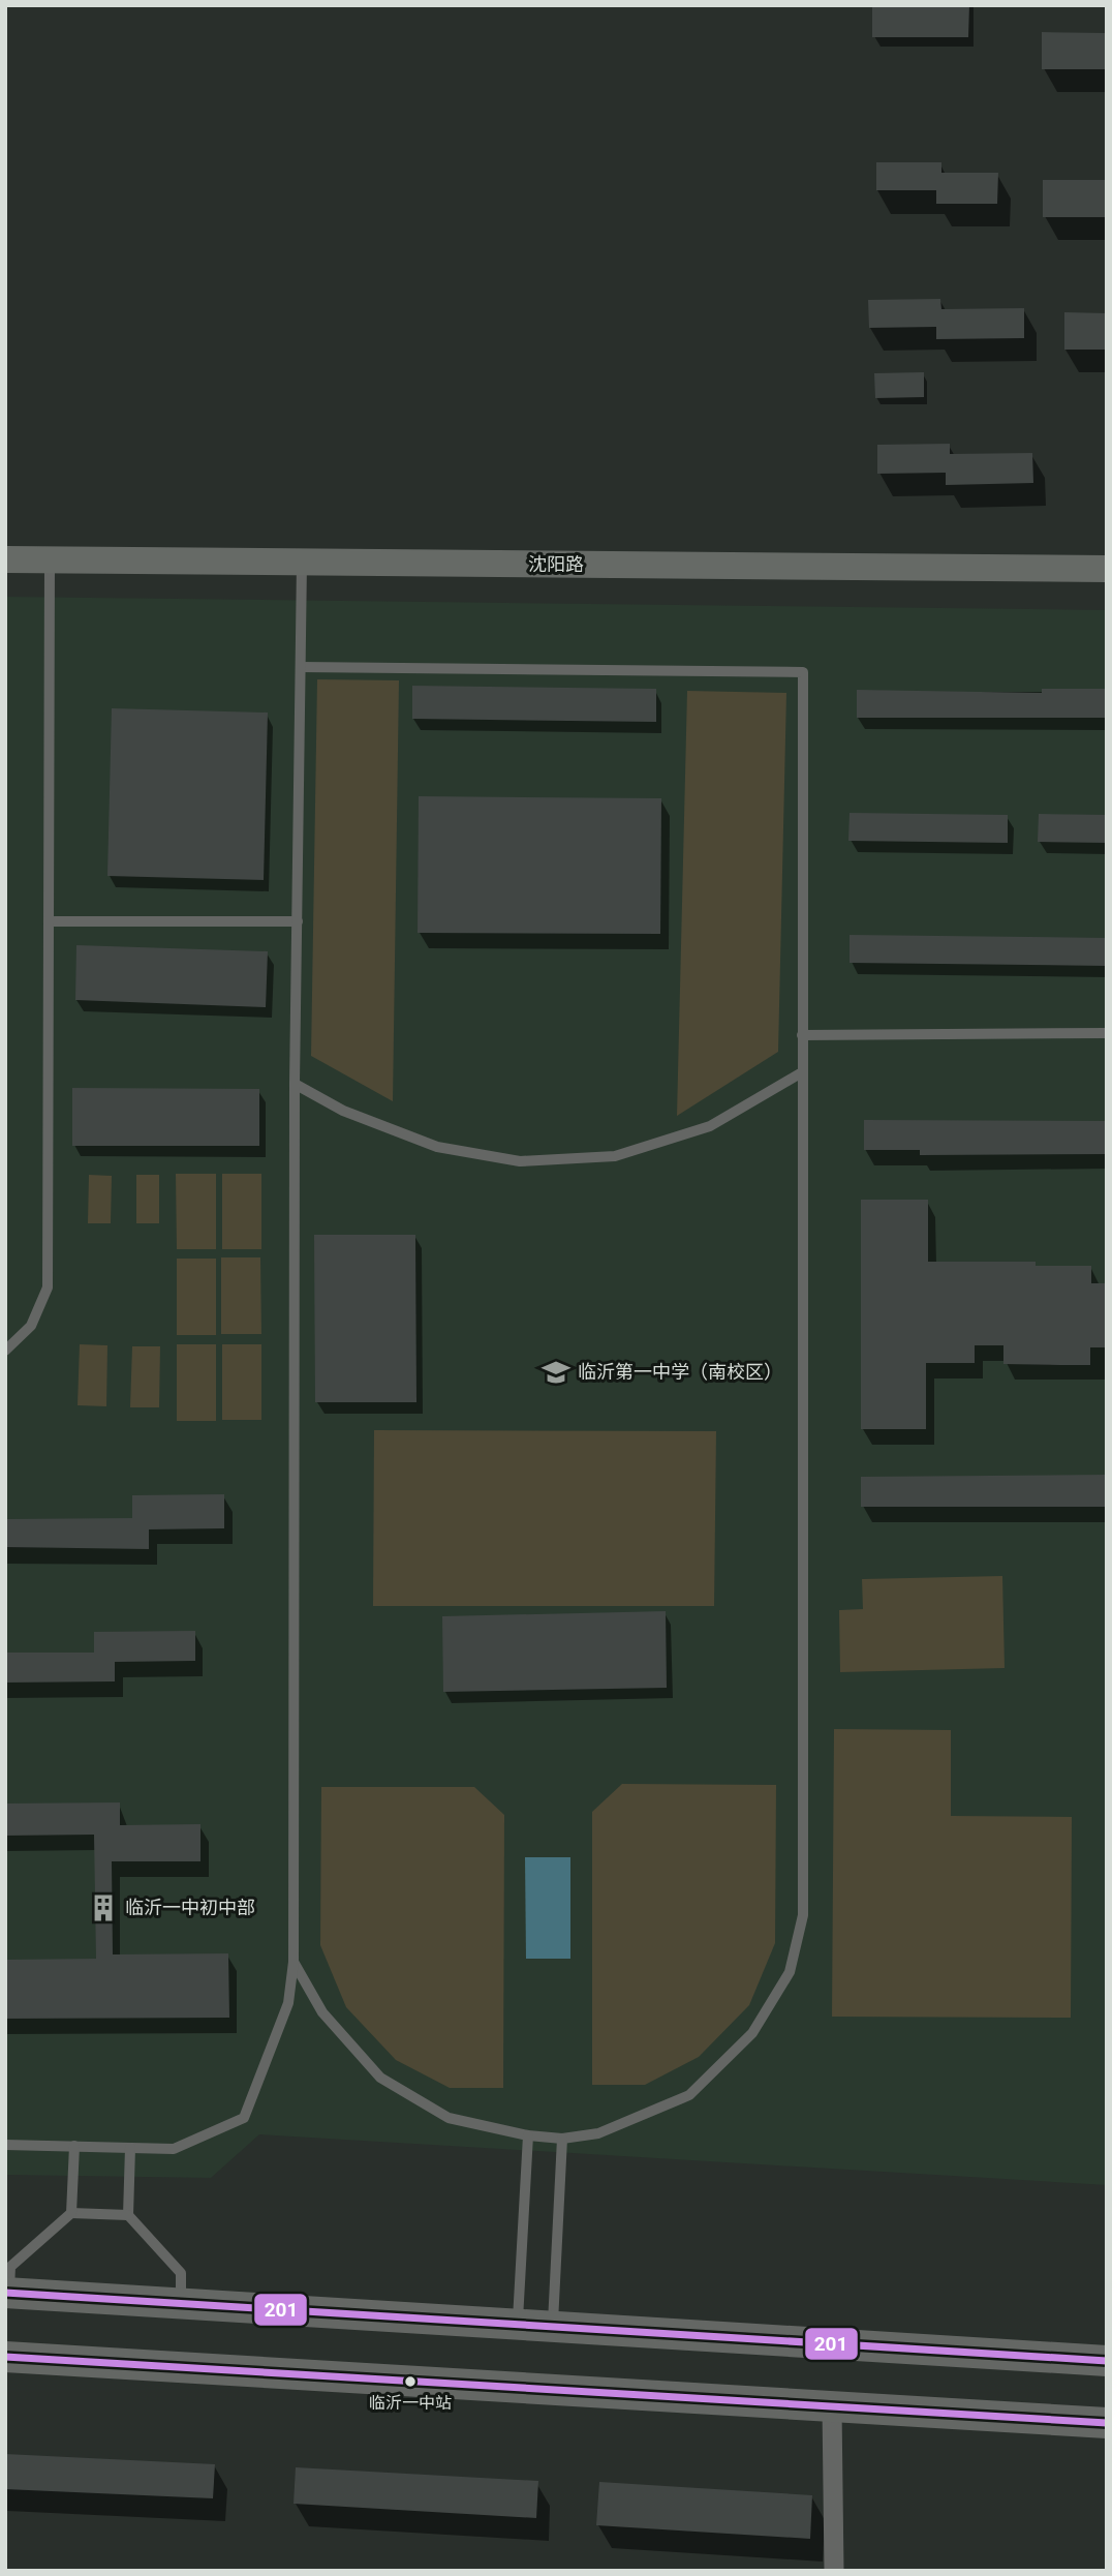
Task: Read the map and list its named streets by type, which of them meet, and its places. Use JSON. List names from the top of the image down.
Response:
{
  "streets": {
    "street": ["沈阳路"]
  },
  "places": {
    "school or university": ["临沂第一中学（南校区）"],
    "building": ["临沂一中初中部"],
    "other": ["临沂一中站"]
  },
  "lines": ["transit line 201"]
}
